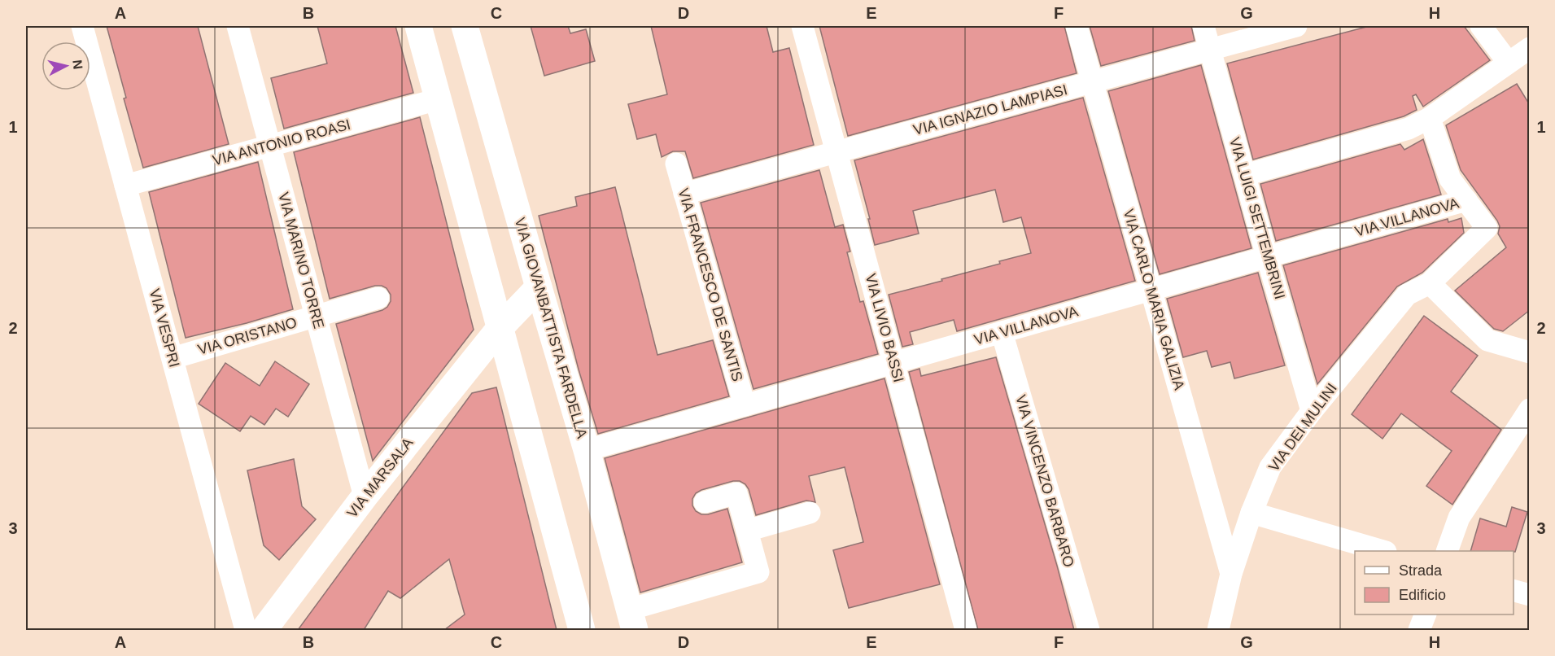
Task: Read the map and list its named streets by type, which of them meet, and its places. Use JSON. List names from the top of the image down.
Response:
{
  "streets": {
    "main road": ["VIA GIOVANBATTISTA FARDELLA", "VIA MARSALA"],
    "street": [
      "VIA IGNAZIO LAMPIASI",
      "VIA ANTONIO ROASI",
      "VIA VILLANOVA",
      "VIA LUIGI SETTEMBRINI",
      "VIA MARINO TORRE",
      "VIA FRANCESCO DE SANTIS",
      "VIA CARLO MARIA GALIZIA",
      "VIA VESPRI",
      "VIA LIVIO BASSI",
      "VIA ORISTANO",
      "VIA DEI MULINI",
      "VIA VINCENZO BARBARO"
    ]
  },
  "crossings": [
    ["VIA IGNAZIO LAMPIASI", "VIA LUIGI SETTEMBRINI"],
    ["VIA IGNAZIO LAMPIASI", "VIA FRANCESCO DE SANTIS"],
    ["VIA IGNAZIO LAMPIASI", "VIA CARLO MARIA GALIZIA"],
    ["VIA IGNAZIO LAMPIASI", "VIA LIVIO BASSI"],
    ["VIA ANTONIO ROASI", "VIA MARINO TORRE"],
    ["VIA ANTONIO ROASI", "VIA VESPRI"],
    ["VIA VILLANOVA", "VIA LUIGI SETTEMBRINI"],
    ["VIA VILLANOVA", "VIA FRANCESCO DE SANTIS"],
    ["VIA VILLANOVA", "VIA CARLO MARIA GALIZIA"],
    ["VIA VILLANOVA", "VIA GIOVANBATTISTA FARDELLA"],
    ["VIA VILLANOVA", "VIA LIVIO BASSI"],
    ["VIA VILLANOVA", "VIA DEI MULINI"],
    ["VIA VILLANOVA", "VIA VINCENZO BARBARO"],
    ["VIA LUIGI SETTEMBRINI", "VIA DEI MULINI"],
    ["VIA MARINO TORRE", "VIA ORISTANO"],
    ["VIA MARINO TORRE", "VIA MARSALA"],
    ["VIA CARLO MARIA GALIZIA", "VIA DEI MULINI"],
    ["VIA VESPRI", "VIA ORISTANO"],
    ["VIA GIOVANBATTISTA FARDELLA", "VIA MARSALA"]
  ],
  "legend": ["Strada", "Edificio"],
  "north": "right",
  "grid": {
    "columns": [
      "A",
      "B",
      "C",
      "D",
      "E",
      "F",
      "G",
      "H"
    ],
    "rows": ["1", "2", "3"]
  }
}
